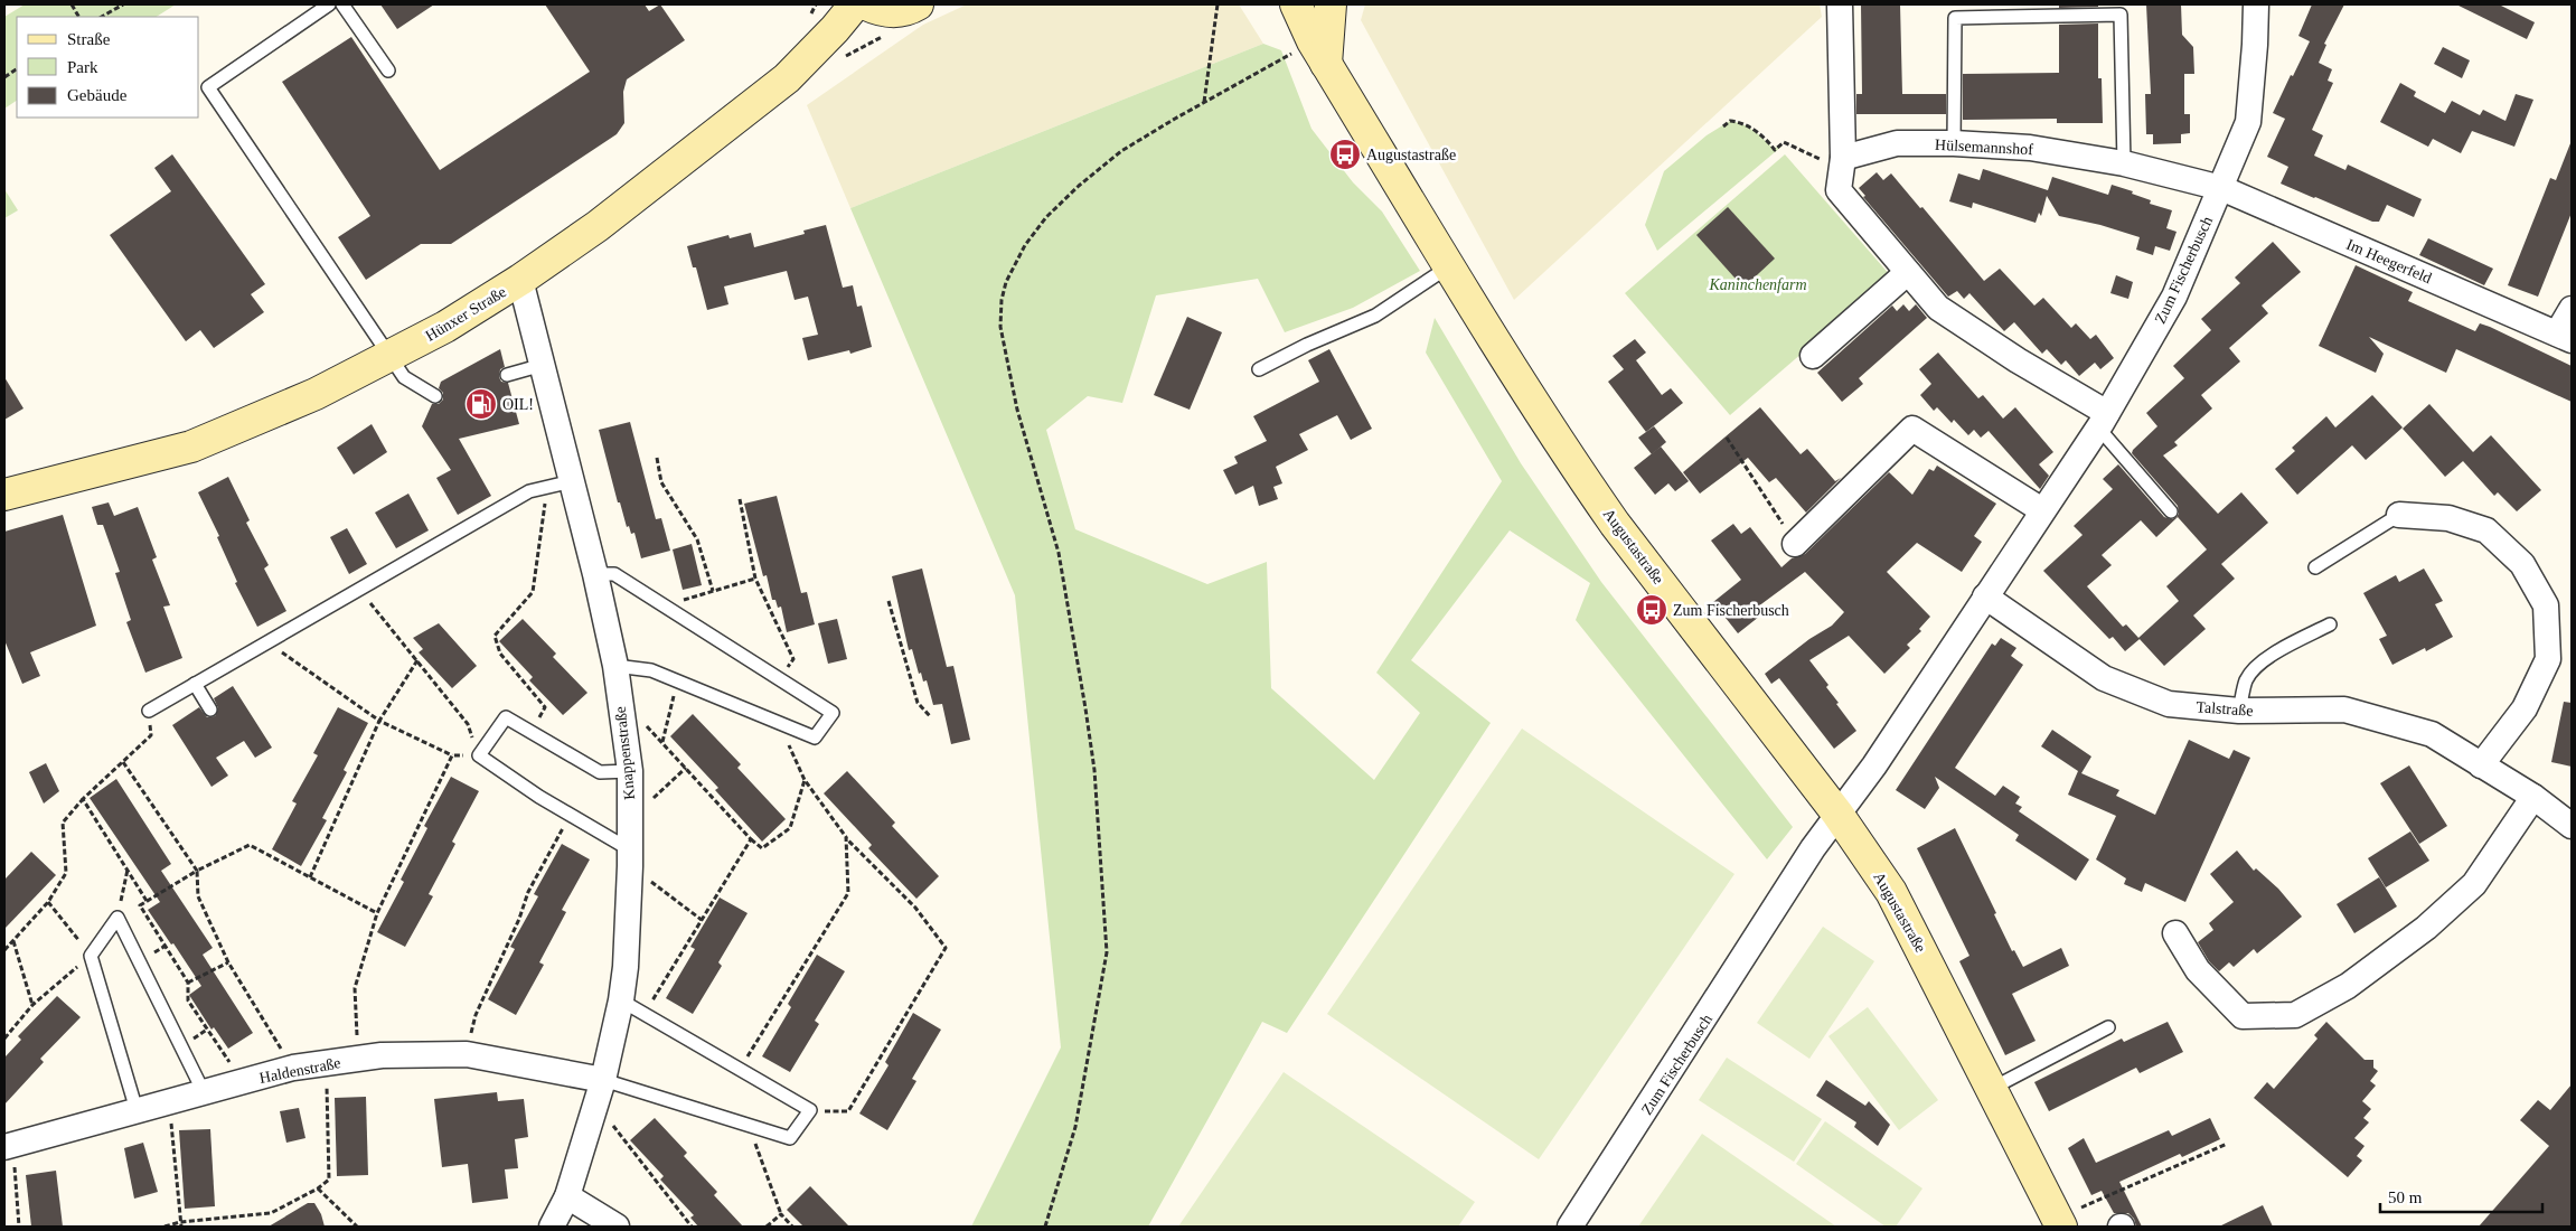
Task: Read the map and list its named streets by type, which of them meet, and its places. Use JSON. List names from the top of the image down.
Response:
{
  "streets": {
    "main road": ["Hünxer Straße", "Augustastraße"],
    "street": [
      "Hülsemannshof",
      "Im Heegerfeld",
      "Zum Fischerbusch",
      "Talstraße",
      "Knappenstraße",
      "Haldenstraße"
    ]
  },
  "crossings": [
    ["Hülsemannshof", "Im Heegerfeld"],
    ["Hülsemannshof", "Zum Fischerbusch"],
    ["Im Heegerfeld", "Zum Fischerbusch"],
    ["Zum Fischerbusch", "Augustastraße"],
    ["Zum Fischerbusch", "Talstraße"],
    ["Hünxer Straße", "Knappenstraße"],
    ["Knappenstraße", "Haldenstraße"]
  ],
  "parks": ["Kaninchenfarm"],
  "places": {
    "bus stop": ["Augustastraße", "Zum Fischerbusch"],
    "fuel station": ["OIL!"]
  },
  "legend": ["Straße", "Park", "Gebäude"],
  "scale_bar": "50 m"
}
